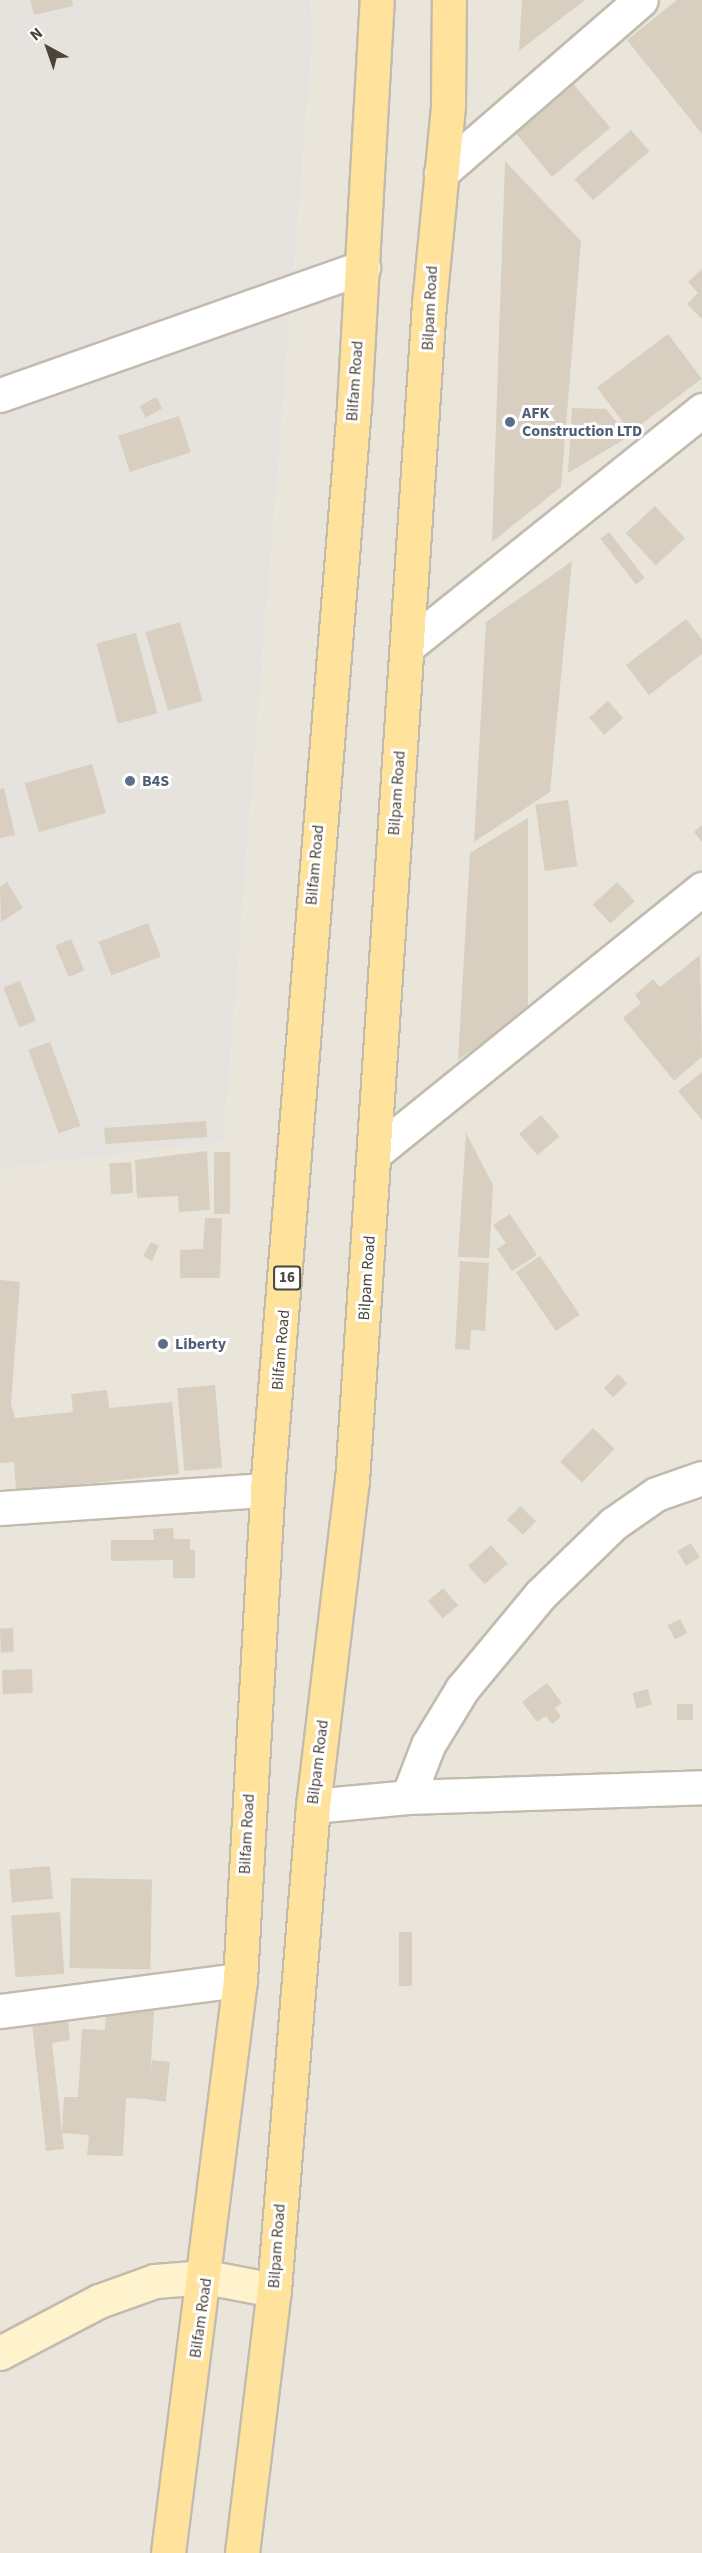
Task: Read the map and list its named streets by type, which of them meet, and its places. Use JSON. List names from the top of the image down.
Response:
{
  "streets": {
    "main road": ["Bilpam Road", "Bilfam Road", "16"]
  },
  "places": ["AFK Construction LTD", "B4S", "Liberty"],
  "north": "top left"
}
